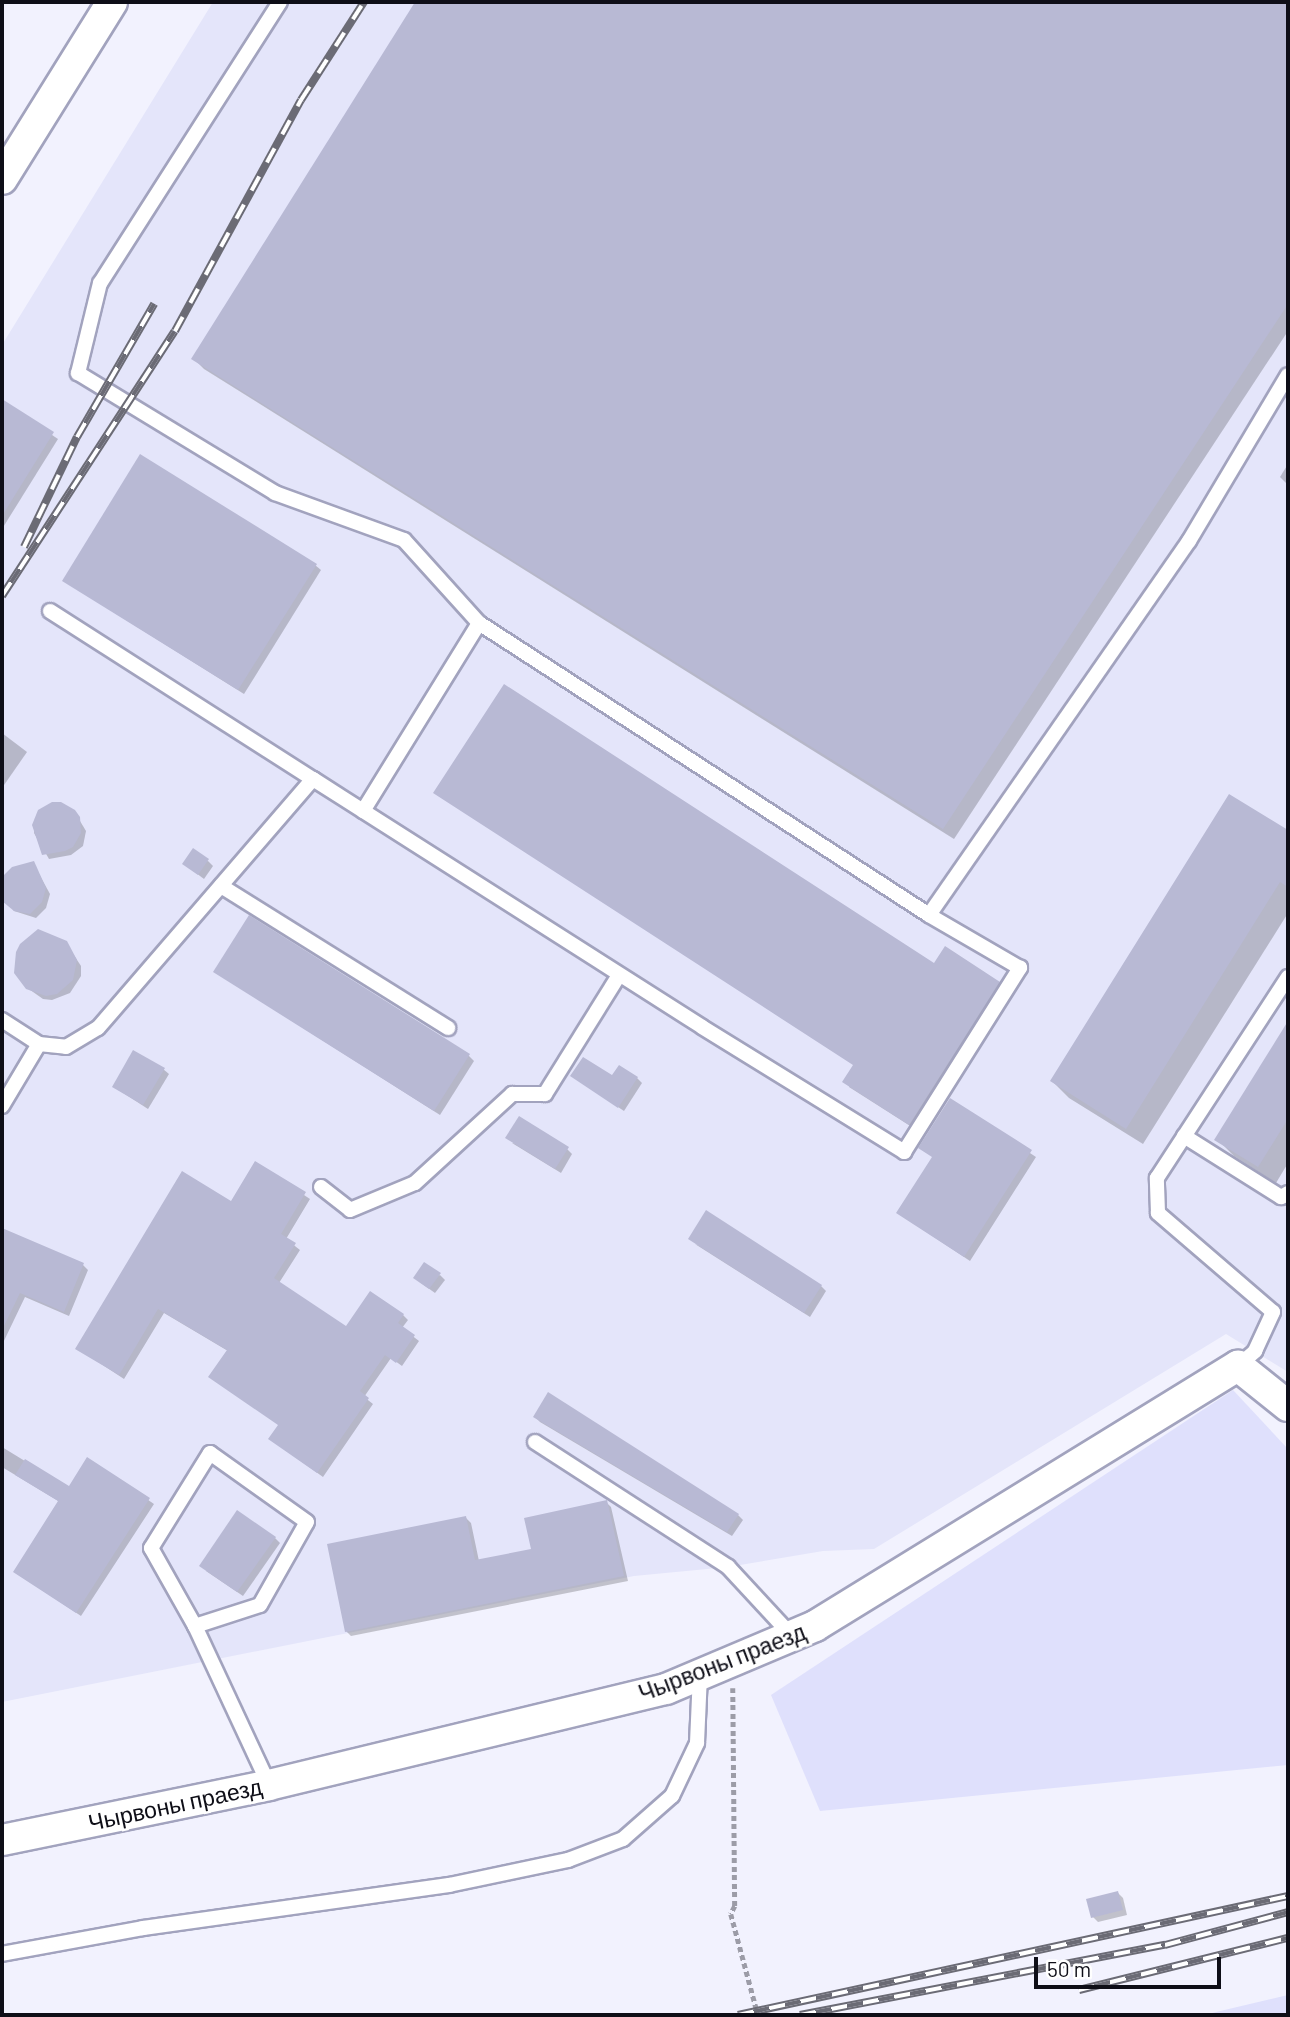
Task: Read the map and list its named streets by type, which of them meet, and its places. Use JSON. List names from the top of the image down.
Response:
{
  "streets": {
    "street": ["Чырвоны праезд"]
  },
  "scale_bar": "50 m"
}
